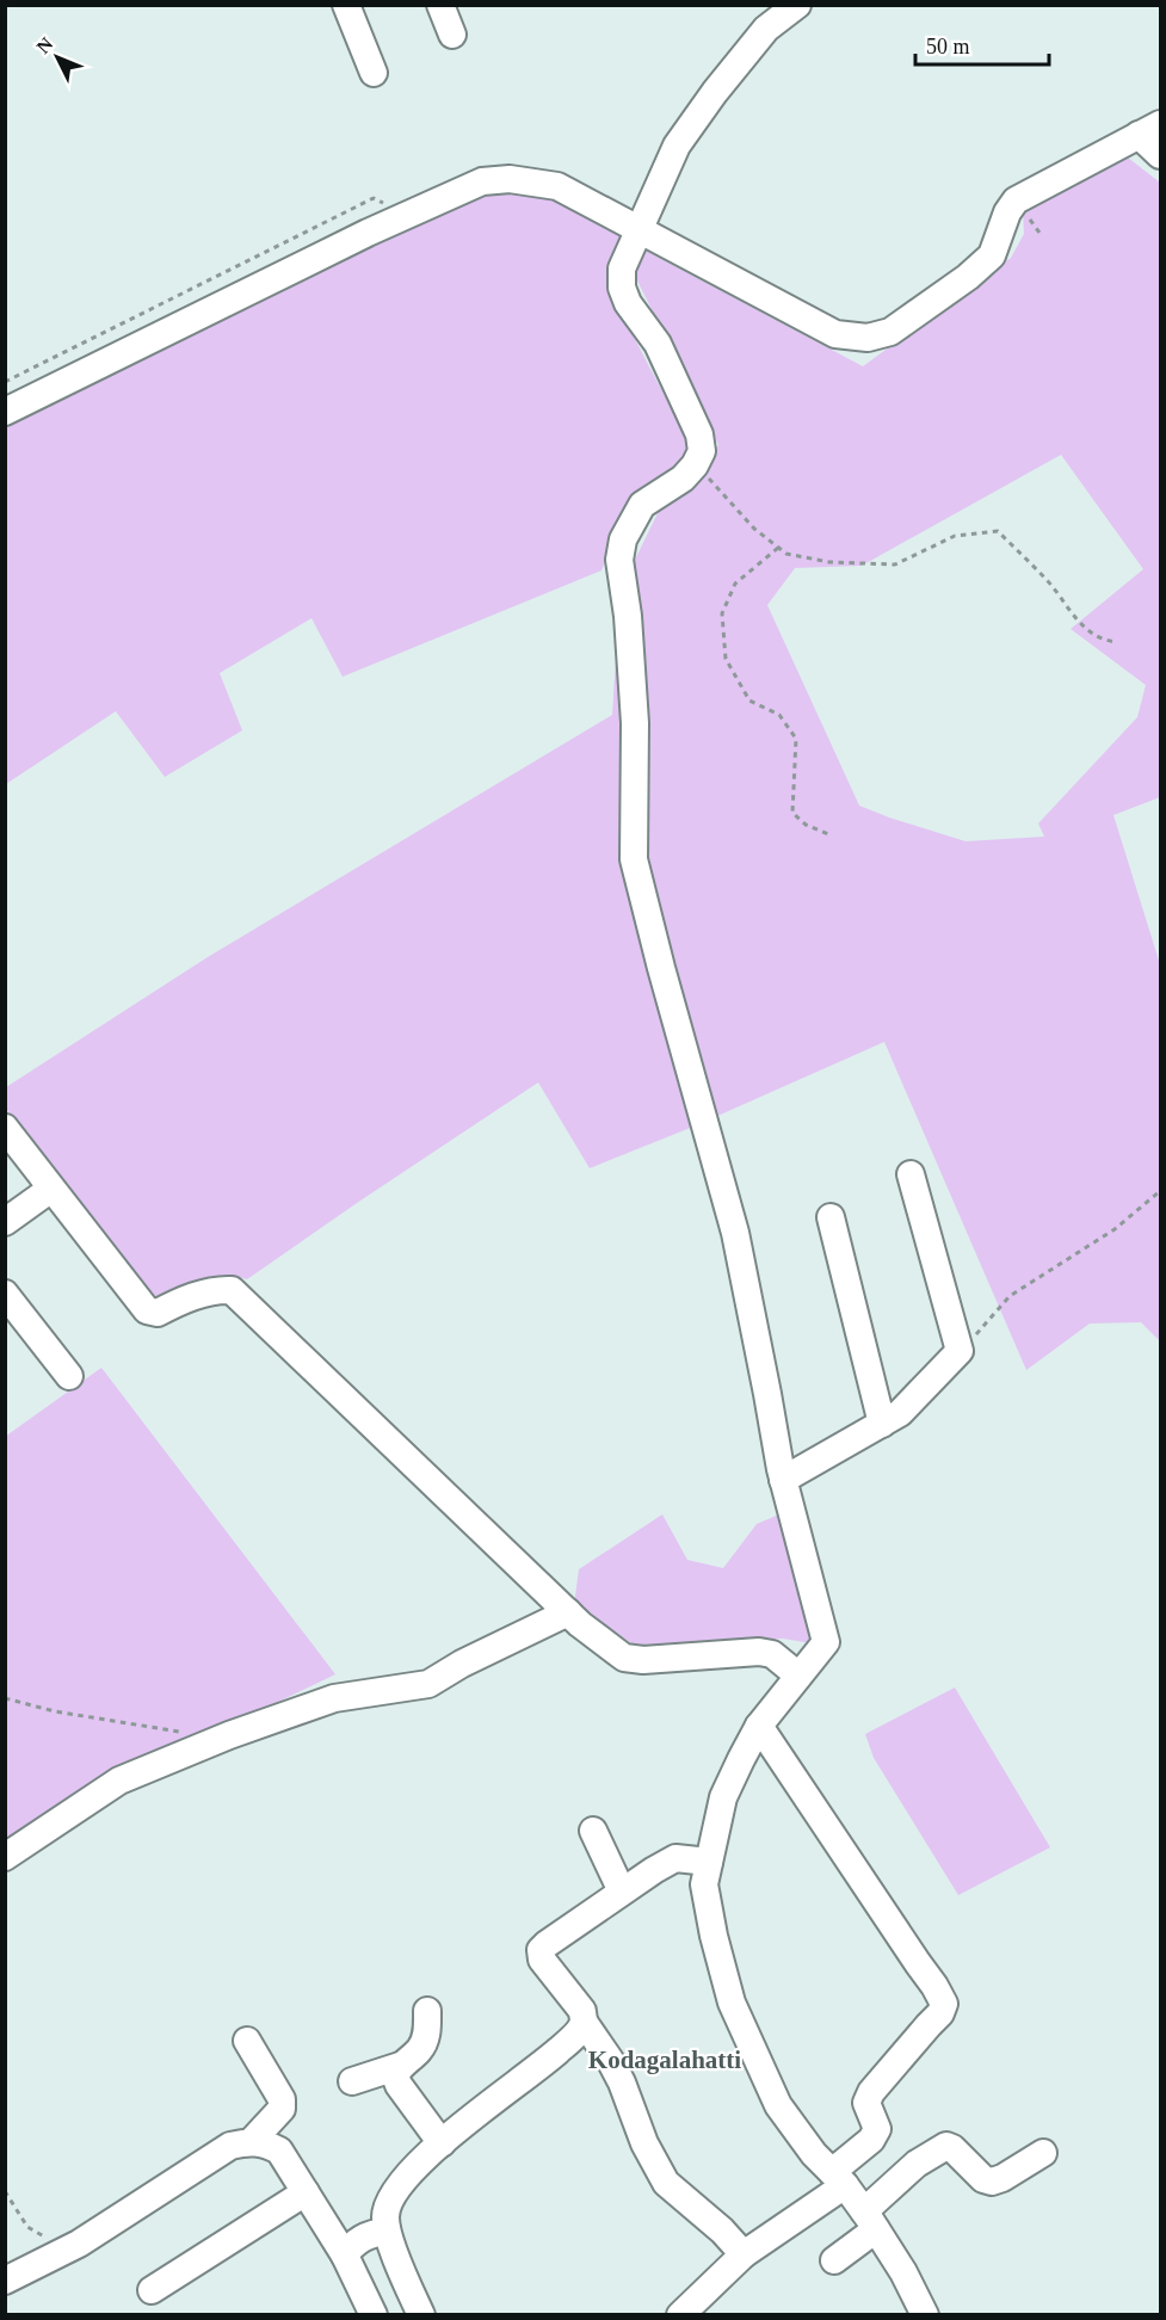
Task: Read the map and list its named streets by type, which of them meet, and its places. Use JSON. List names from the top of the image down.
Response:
{
  "districts": ["Kodagalahatti"],
  "scale_bar": "50 m",
  "north": "top left"
}
